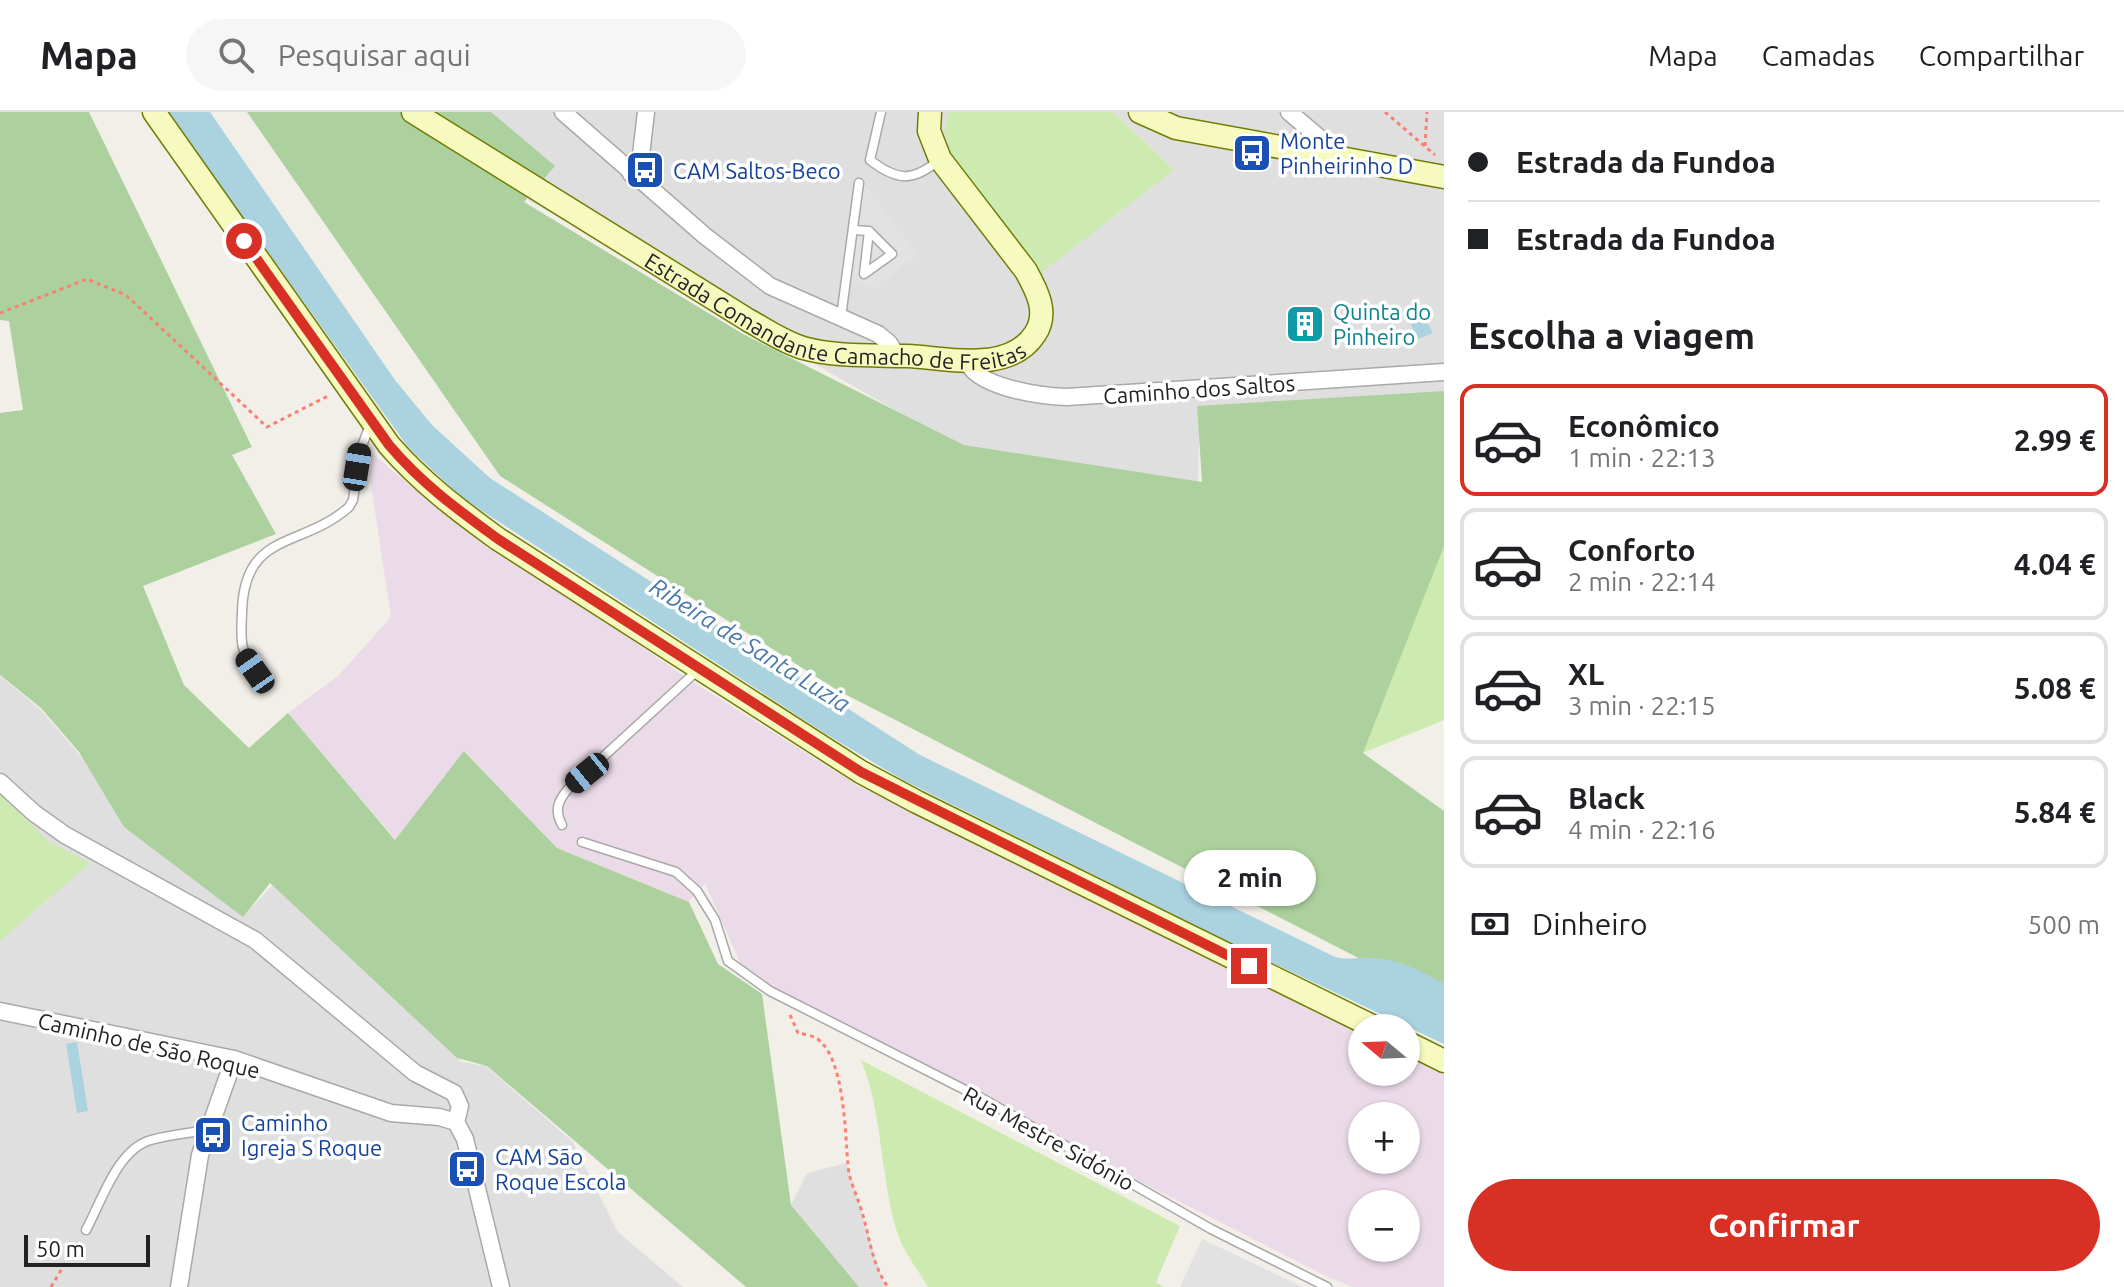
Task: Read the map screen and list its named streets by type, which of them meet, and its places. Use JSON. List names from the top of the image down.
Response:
{
  "streets": {
    "main road": ["Estrada Comandante Camacho de Freitas"],
    "street": ["Caminho dos Saltos", "Caminho de São Roque"],
    "lane": ["Rua Mestre Sidónio"]
  },
  "crossings": [
    ["Estrada Comandante Camacho de Freitas", "Caminho dos Saltos"]
  ],
  "water": ["Ribeira de Santa Luzia"],
  "places": {
    "bus stop": [
      "Monte Pinheirinho D",
      "CAM Saltos-Beco",
      "Caminho Igreja S Roque",
      "CAM São Roque Escola"
    ],
    "building": ["Quinta do Pinheiro"]
  },
  "scale_bar": "50 m",
  "north": "left",
  "page": {
    "header": "Mapa",
    "search": "Pesquisar aqui",
    "nav": ["Mapa", "Camadas", "Compartilhar"],
    "banner": ["Estrada da Fundoa", "Estrada da Fundoa"],
    "heading": "Escolha a viagem",
    "list": [
      {
        "name": "Econômico",
        "note": "1 min · 22:13",
        "value": "2.99 €"
      },
      {
        "name": "Conforto",
        "note": "2 min · 22:14",
        "value": "4.04 €"
      },
      {
        "name": "XL",
        "note": "3 min · 22:15",
        "value": "5.08 €"
      },
      {
        "name": "Black",
        "note": "4 min · 22:16",
        "value": "5.84 €"
      }
    ],
    "bubble": "2 min",
    "pay": ["Dinheiro", "500 m"],
    "map_buttons": ["+", "−"],
    "buttons": "Confirmar",
    "scale": "50 m"
  }
}
